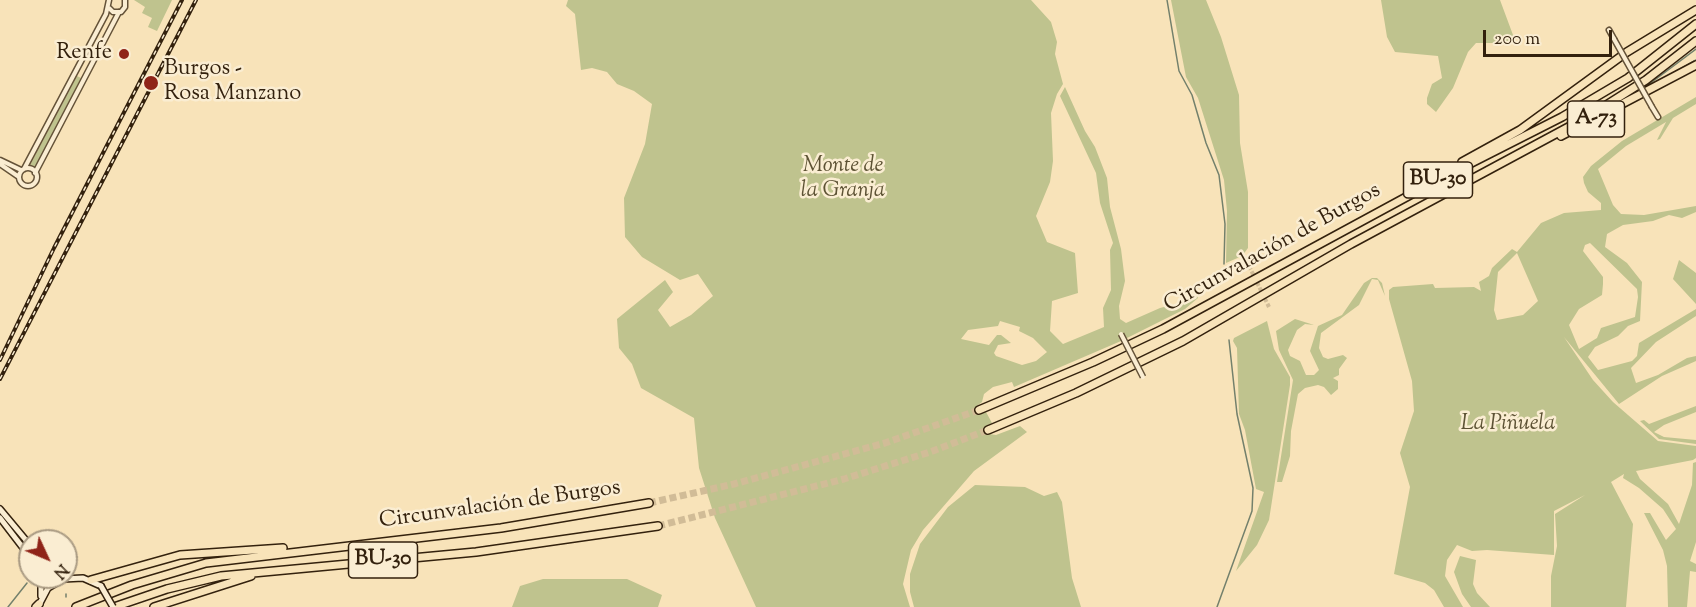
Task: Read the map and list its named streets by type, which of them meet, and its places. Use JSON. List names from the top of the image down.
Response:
{
  "streets": {
    "highway": ["A-73", "BU-30", "Circunvalación de Burgos"]
  },
  "crossings": [
    ["A-73", "Circunvalación de Burgos"]
  ],
  "parks": ["Monte de la Granja", "La Piñuela"],
  "places": ["Renfe", "Burgos - Rosa Manzano"],
  "scale_bar": "200 m",
  "north": "bottom right"
}
